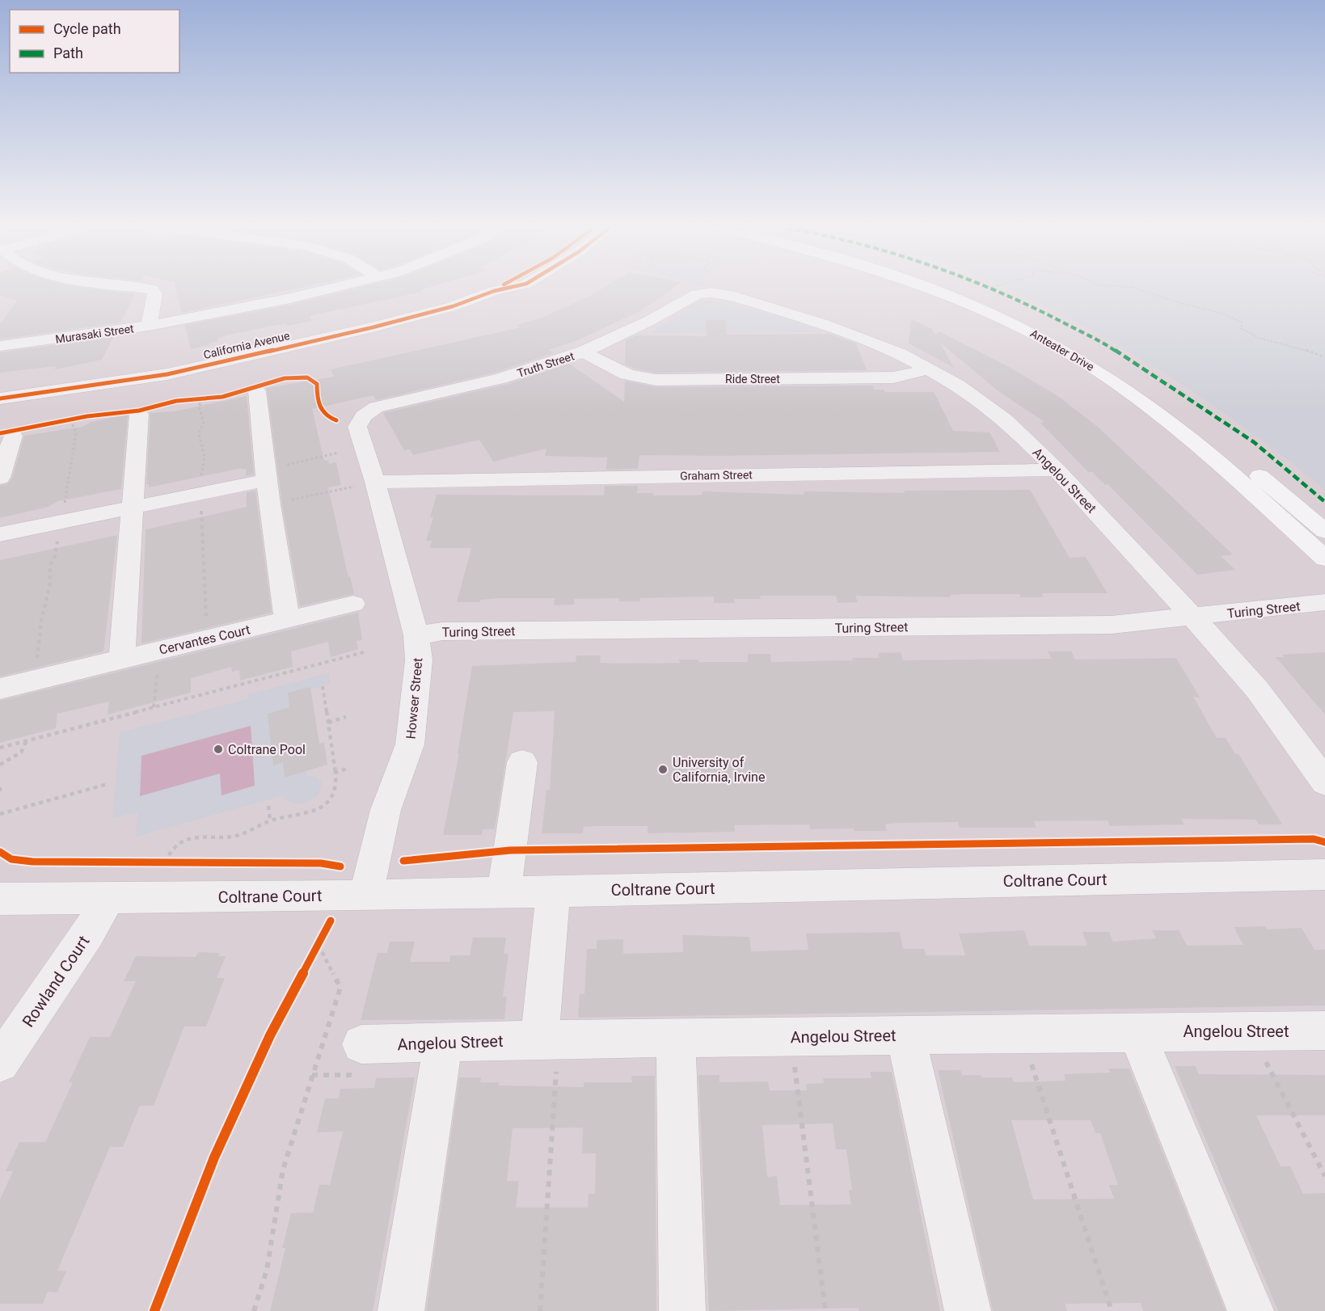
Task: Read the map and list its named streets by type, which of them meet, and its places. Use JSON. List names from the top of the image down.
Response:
{
  "streets": {
    "main road": ["Anteater Drive"],
    "street": [
      "Murasaki Street",
      "California Avenue",
      "Truth Street",
      "Ride Street",
      "Graham Street",
      "Angelou Street",
      "Turing Street",
      "Cervantes Court",
      "Howser Street",
      "Coltrane Court",
      "Rowland Court"
    ]
  },
  "crossings": [
    ["Truth Street", "Ride Street"],
    ["Truth Street", "Angelou Street"],
    ["Truth Street", "Howser Street"],
    ["Ride Street", "Angelou Street"],
    ["Graham Street", "Angelou Street"],
    ["Graham Street", "Howser Street"],
    ["Angelou Street", "Turing Street"],
    ["Turing Street", "Howser Street"],
    ["Howser Street", "Coltrane Court"],
    ["Coltrane Court", "Rowland Court"]
  ],
  "places": ["Coltrane Pool", "University of California, Irvine"],
  "legend": ["Cycle path", "Path"]
}
